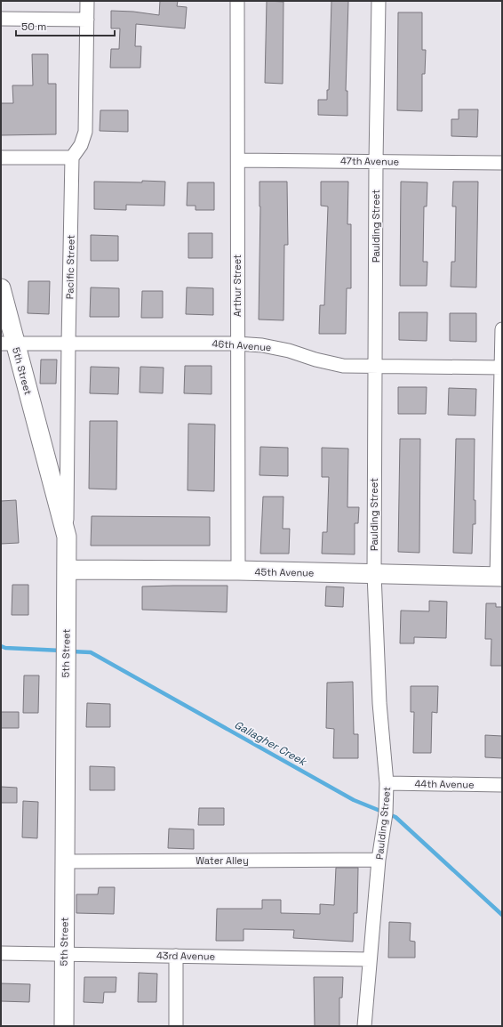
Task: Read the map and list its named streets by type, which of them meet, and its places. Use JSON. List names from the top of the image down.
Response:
{
  "streets": {
    "street": [
      "47th Avenue",
      "Paulding Street",
      "Pacific Street",
      "Arthur Street",
      "46th Avenue",
      "5th Street",
      "45th Avenue",
      "44th Avenue",
      "Water Alley",
      "43rd Avenue"
    ]
  },
  "crossings": [
    ["47th Avenue", "Paulding Street"],
    ["47th Avenue", "Arthur Street"],
    ["Paulding Street", "46th Avenue"],
    ["Paulding Street", "45th Avenue"],
    ["Paulding Street", "44th Avenue"],
    ["Paulding Street", "Water Alley"],
    ["Paulding Street", "43rd Avenue"],
    ["Pacific Street", "46th Avenue"],
    ["Pacific Street", "5th Street"],
    ["Arthur Street", "46th Avenue"],
    ["Arthur Street", "45th Avenue"],
    ["46th Avenue", "5th Street"],
    ["5th Street", "45th Avenue"],
    ["5th Street", "Water Alley"],
    ["5th Street", "43rd Avenue"]
  ],
  "water": ["Gallagher Creek"],
  "scale_bar": "50 m"
}
